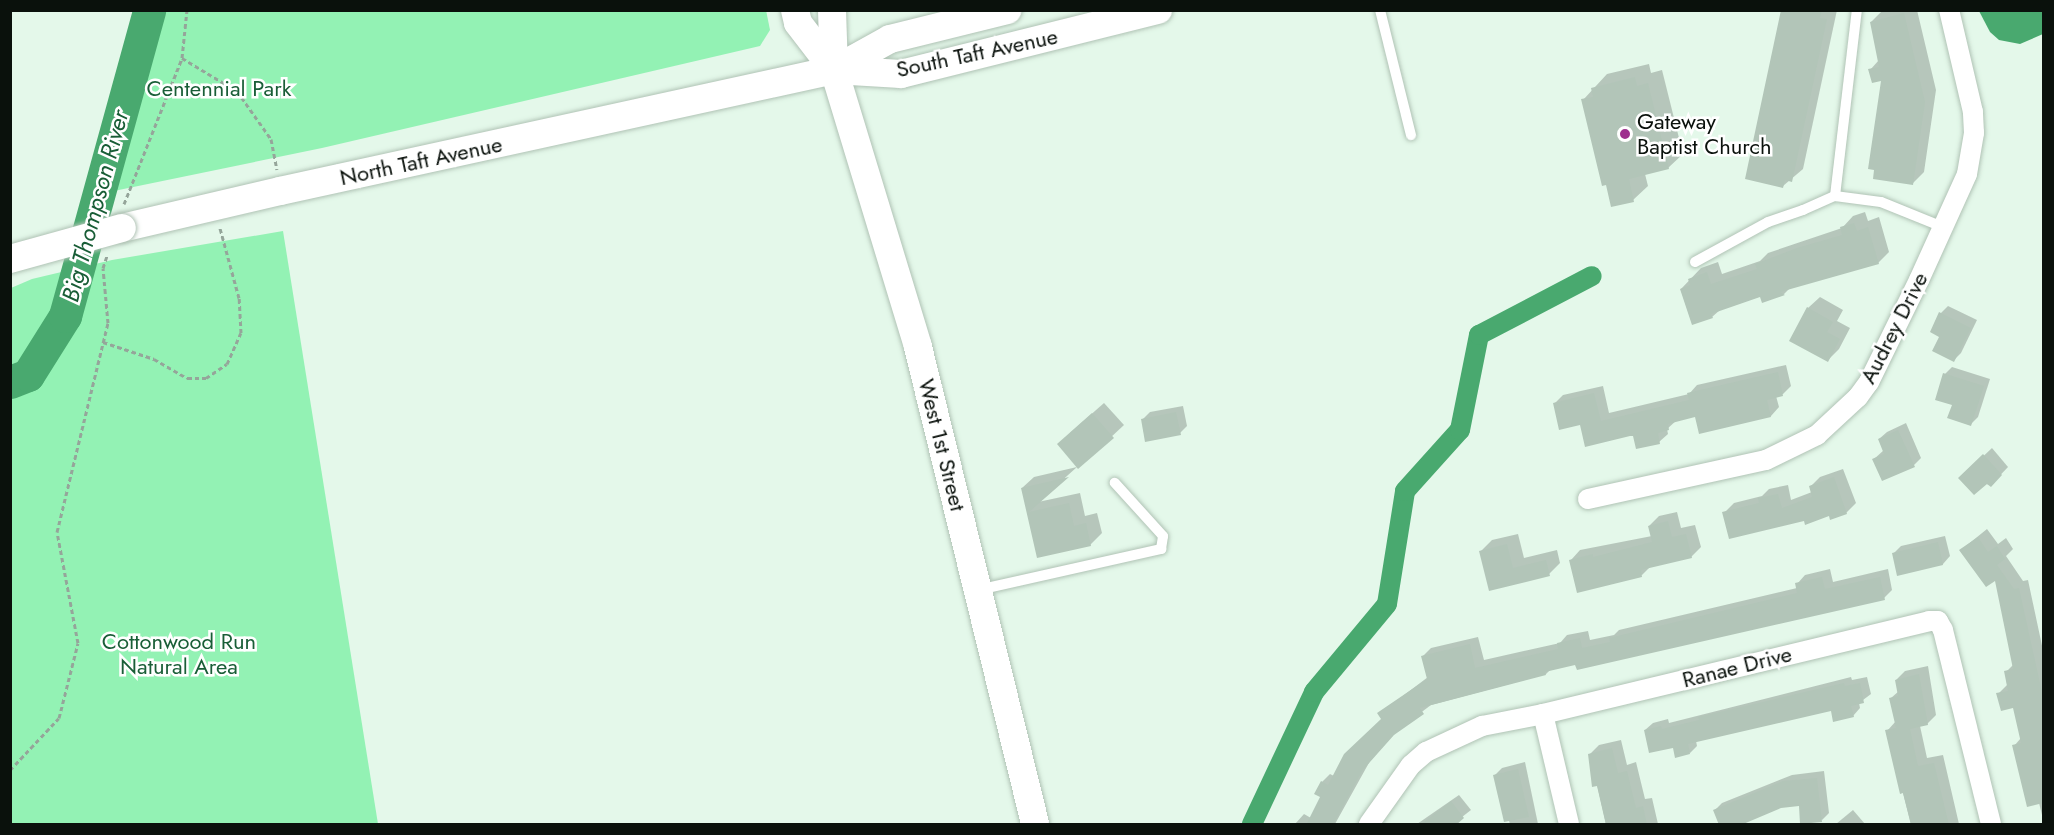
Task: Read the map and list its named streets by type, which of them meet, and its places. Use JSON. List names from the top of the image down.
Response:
{
  "streets": {
    "main road": ["South Taft Avenue", "North Taft Avenue", "West 1st Street"],
    "street": ["Audrey Drive", "Ranae Drive"]
  },
  "crossings": [
    ["South Taft Avenue", "North Taft Avenue"],
    ["South Taft Avenue", "West 1st Street"],
    ["North Taft Avenue", "West 1st Street"]
  ],
  "water": ["Big Thompson River"],
  "parks": ["Centennial Park", "Cottonwood Run Natural Area"],
  "places": ["Gateway Baptist Church"]
}
